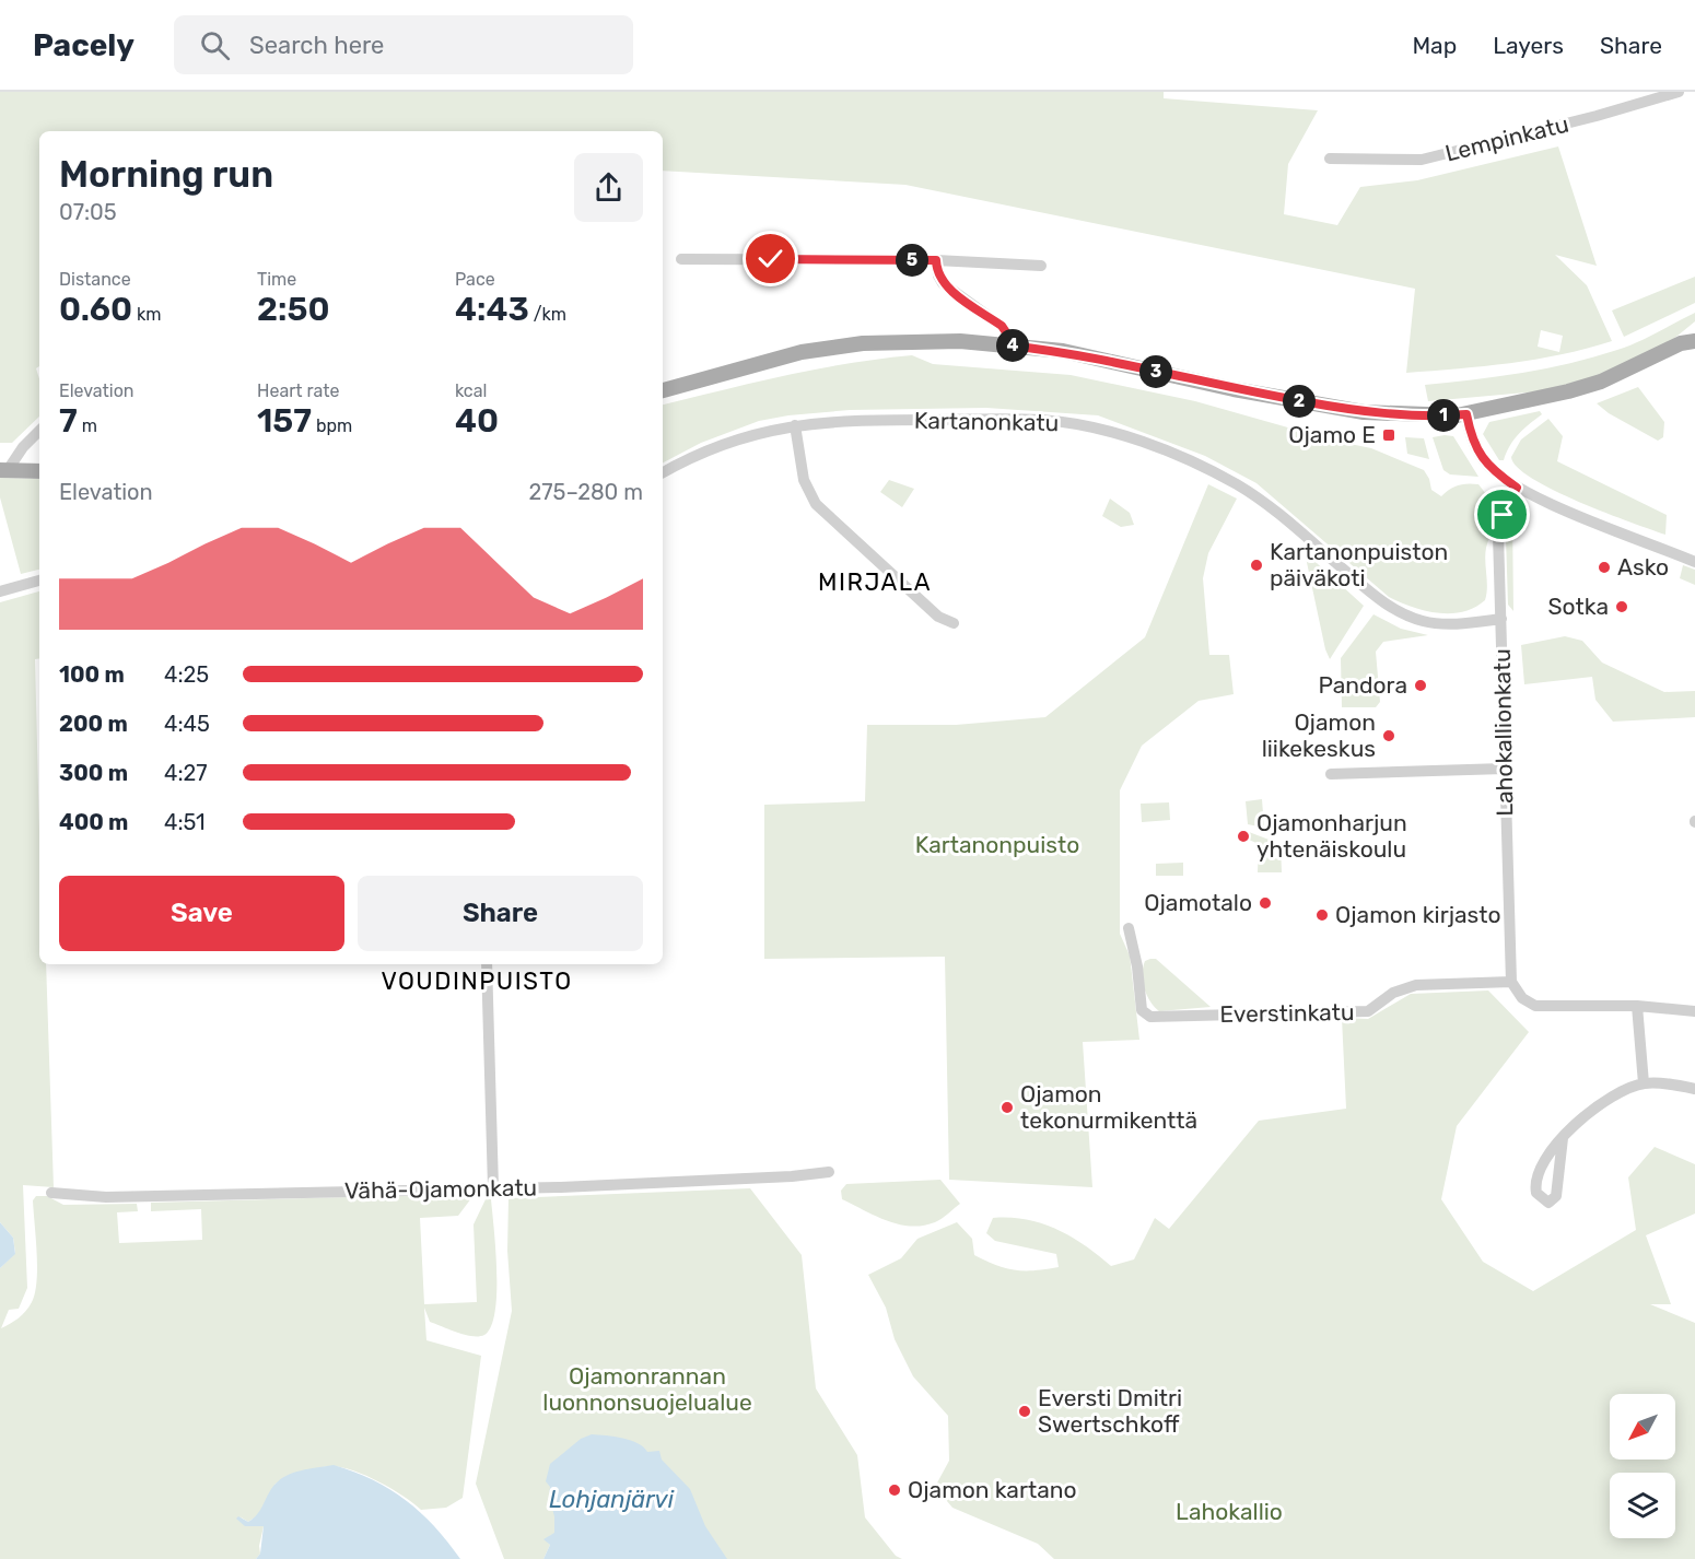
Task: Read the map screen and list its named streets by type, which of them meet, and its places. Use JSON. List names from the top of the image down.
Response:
{
  "streets": {
    "street": [
      "Lempinkatu",
      "Kartanonkatu",
      "Lahokallionkatu",
      "Everstinkatu",
      "Vähä-Ojamonkatu"
    ]
  },
  "crossings": [
    ["Kartanonkatu", "Lahokallionkatu"],
    ["Lahokallionkatu", "Everstinkatu"]
  ],
  "districts": ["MIRJALA", "VOUDINPUISTO"],
  "water": ["Lohjanjärvi"],
  "parks": ["Kartanonpuisto", "Ojamonrannan luonnonsuojelualue", "Lahokallio"],
  "places": {
    "transit": ["Ojamo E"],
    "other": [
      "Kartanonpuiston päiväkoti",
      "Asko",
      "Sotka",
      "Pandora",
      "Ojamon liikekeskus",
      "Ojamonharjun yhtenäiskoulu",
      "Ojamotalo",
      "Ojamon kirjasto",
      "Ojamon tekonurmikenttä",
      "Eversti Dmitri Swertschkoff",
      "Ojamon kartano"
    ]
  },
  "north": "bottom left",
  "page": {
    "header": "Pacely",
    "search": "Search here",
    "nav": ["Map", "Layers", "Share"],
    "heading": ["Morning run", "07:05"],
    "stats": [
      ["Distance", "0.60 km"],
      ["Time", "2:50"],
      ["Pace", "4:43 /km"],
      ["Elevation", "7 m"],
      ["Heart rate", "157 bpm"],
      ["kcal", "40"]
    ],
    "pins": [
      "5",
      "4",
      "3",
      "2",
      "1"
    ],
    "chart": ["Elevation", "275–280 m"],
    "list": [
      {
        "name": "100 m",
        "note": "4:25"
      },
      {
        "name": "200 m",
        "note": "4:45"
      },
      {
        "name": "300 m",
        "note": "4:27"
      },
      {
        "name": "400 m",
        "note": "4:51"
      }
    ],
    "buttons": ["Save", "Share"]
  }
}
